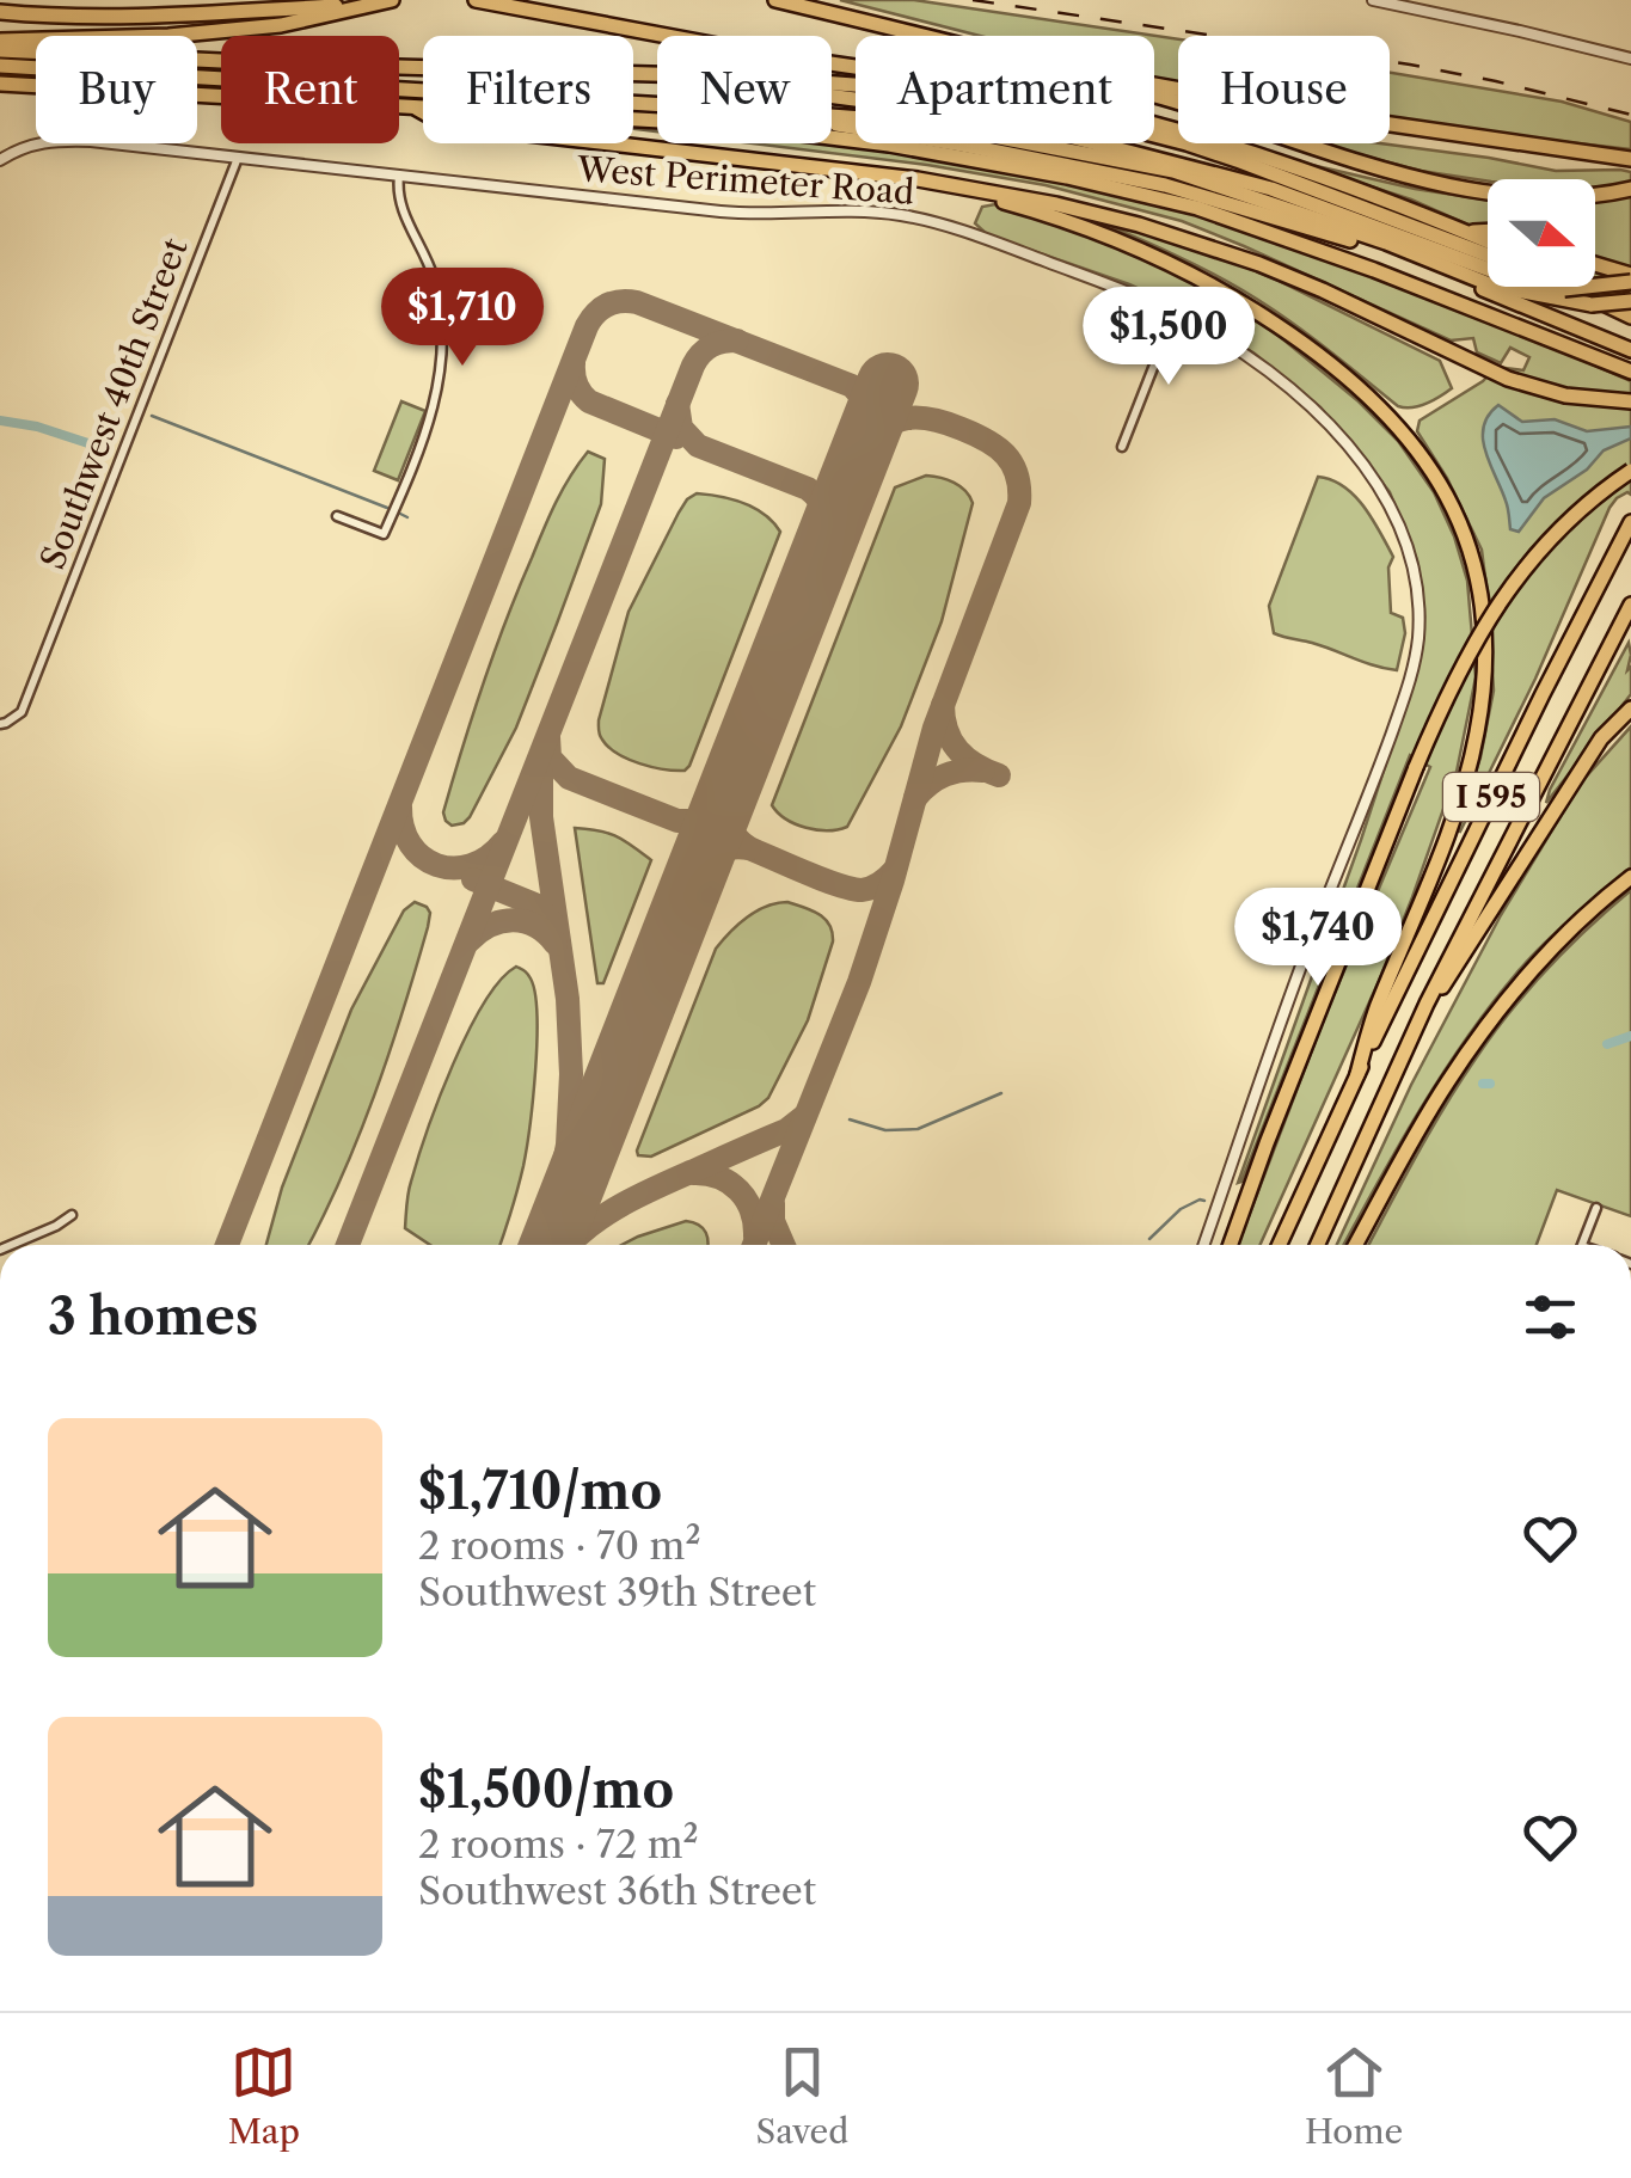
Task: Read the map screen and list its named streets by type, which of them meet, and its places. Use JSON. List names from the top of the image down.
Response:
{
  "streets": {
    "highway": ["I 595"],
    "street": ["West Perimeter Road", "Southwest 40th Street"]
  },
  "crossings": [
    ["West Perimeter Road", "Southwest 40th Street"]
  ],
  "north": "right",
  "page": {
    "chip": [
      "Buy",
      "Rent",
      "Filters",
      "New",
      "Apartment",
      "House"
    ],
    "price": ["$1,710", "$1,500", "$1,740"],
    "heading": "3 homes",
    "list": [
      {
        "name": "$1,710/mo",
        "note": "2 rooms · 70 m² · Southwest 39th Street"
      },
      {
        "name": "$1,500/mo",
        "note": "2 rooms · 72 m² · Southwest 36th Street"
      }
    ],
    "tabs": ["Map", "Saved", "Home"]
  }
}
